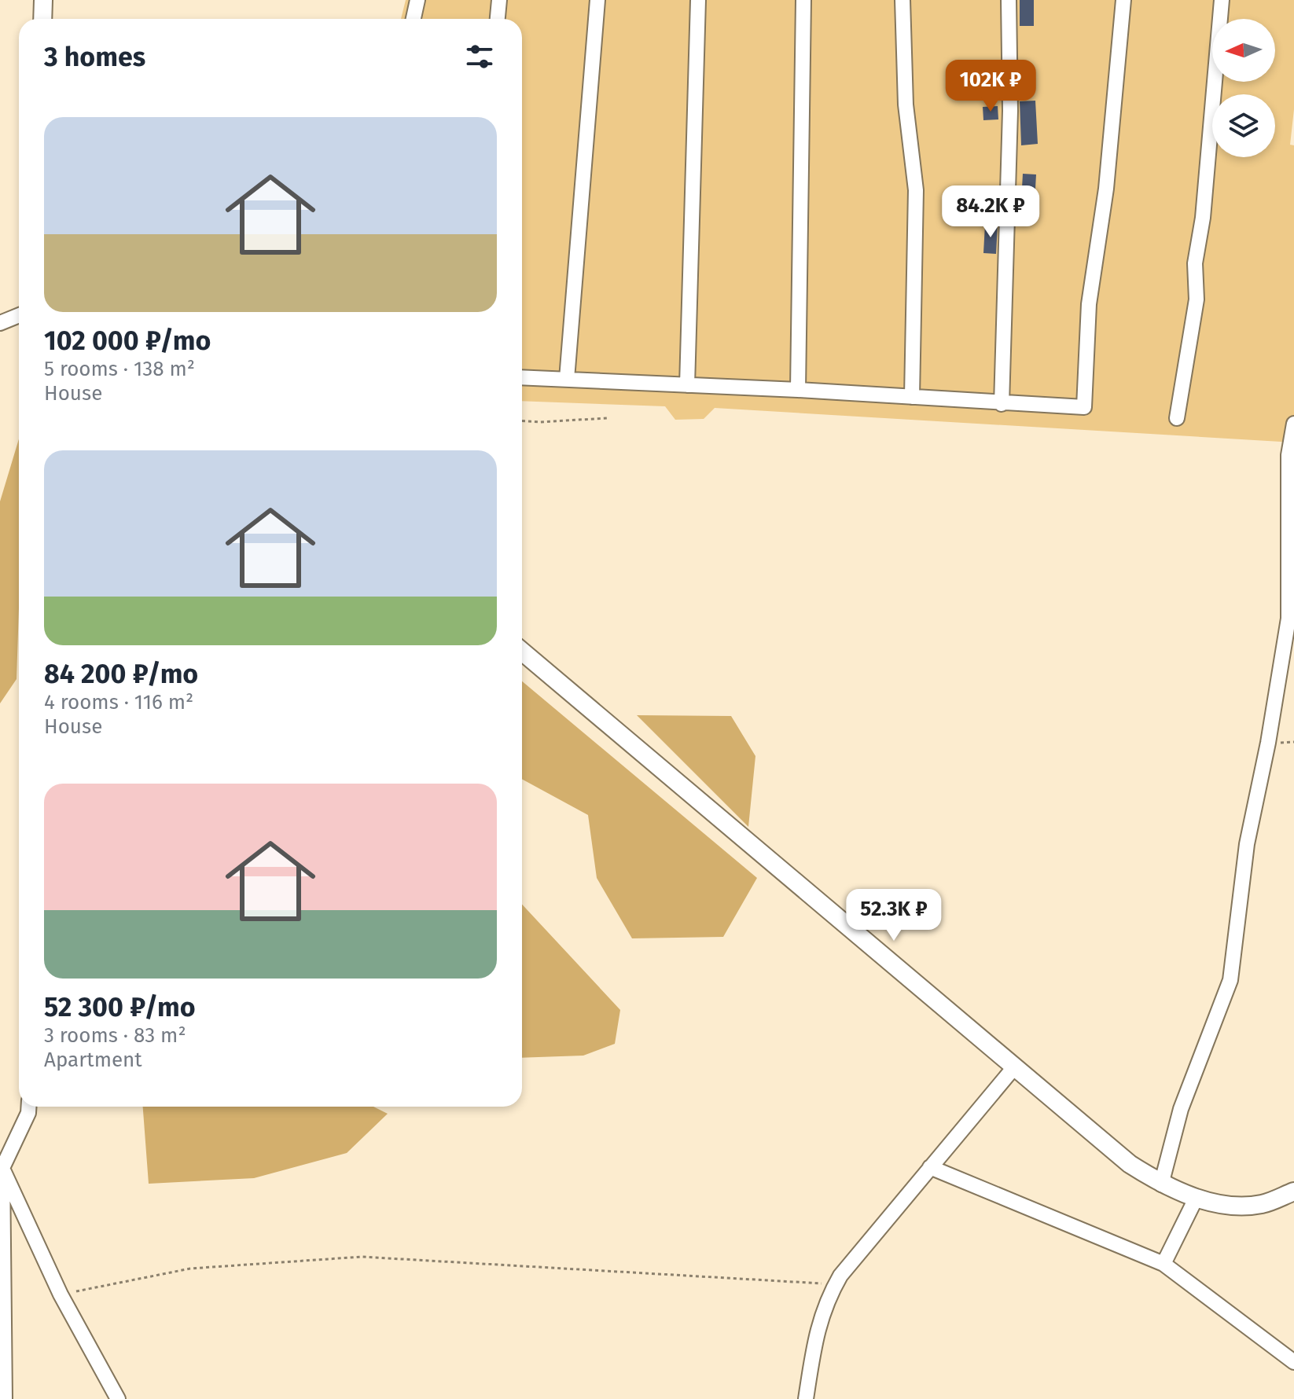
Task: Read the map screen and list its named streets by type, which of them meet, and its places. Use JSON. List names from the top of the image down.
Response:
{
  "north": "left",
  "page": {
    "heading": "3 homes",
    "price": ["102K ₽", "84.2K ₽", "52.3K ₽"],
    "list": [
      {
        "name": "102 000 ₽/mo",
        "note": "5 rooms · 138 m² · House"
      },
      {
        "name": "84 200 ₽/mo",
        "note": "4 rooms · 116 m² · House"
      },
      {
        "name": "52 300 ₽/mo",
        "note": "3 rooms · 83 m² · Apartment"
      }
    ]
  }
}
